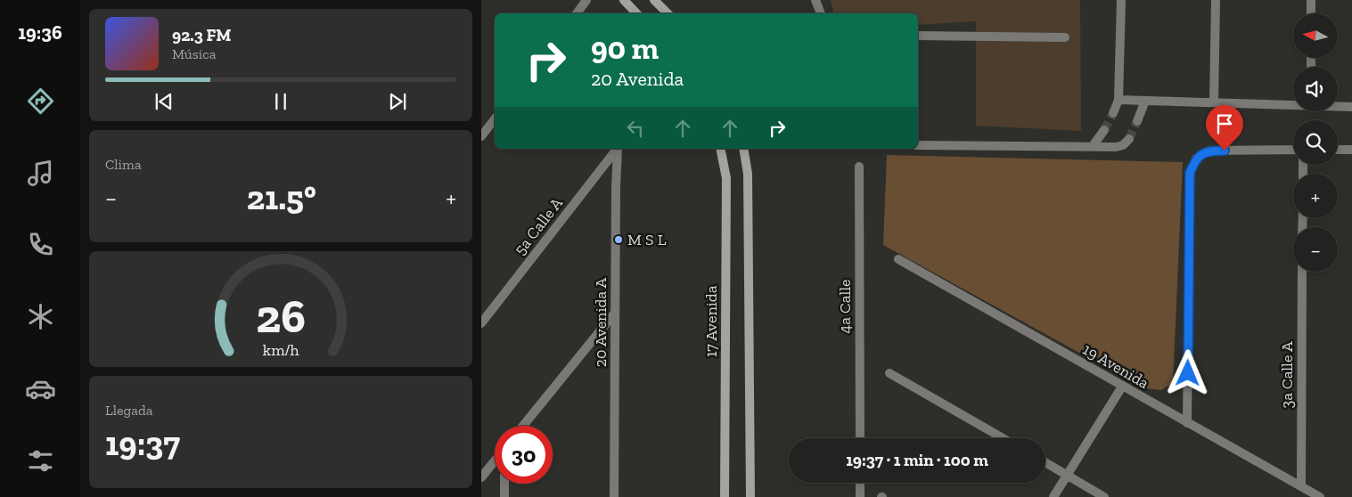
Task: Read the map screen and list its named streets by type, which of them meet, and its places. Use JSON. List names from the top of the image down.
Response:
{
  "streets": {
    "main road": ["17 Avenida"],
    "street": [
      "5a Calle A",
      "4a Calle",
      "20 Avenida A",
      "19 Avenida",
      "3a Calle A"
    ]
  },
  "crossings": [
    ["19 Avenida", "3a Calle A"]
  ],
  "places": ["M S L"],
  "north": "left",
  "page": {
    "tabs": "19:36",
    "map_buttons": ["+", "−"],
    "turn": ["90 m", "20 Avenida"],
    "song": ["92.3 FM", "Música"],
    "tile": [
      "Clima",
      ["Llegada", "19:37"]
    ],
    "heat": ["−", "21.5°", "+"],
    "limit": "30",
    "trip": "19:37 · 1 min · 100 m",
    "gauge": ["26", "km/h"]
  }
}
